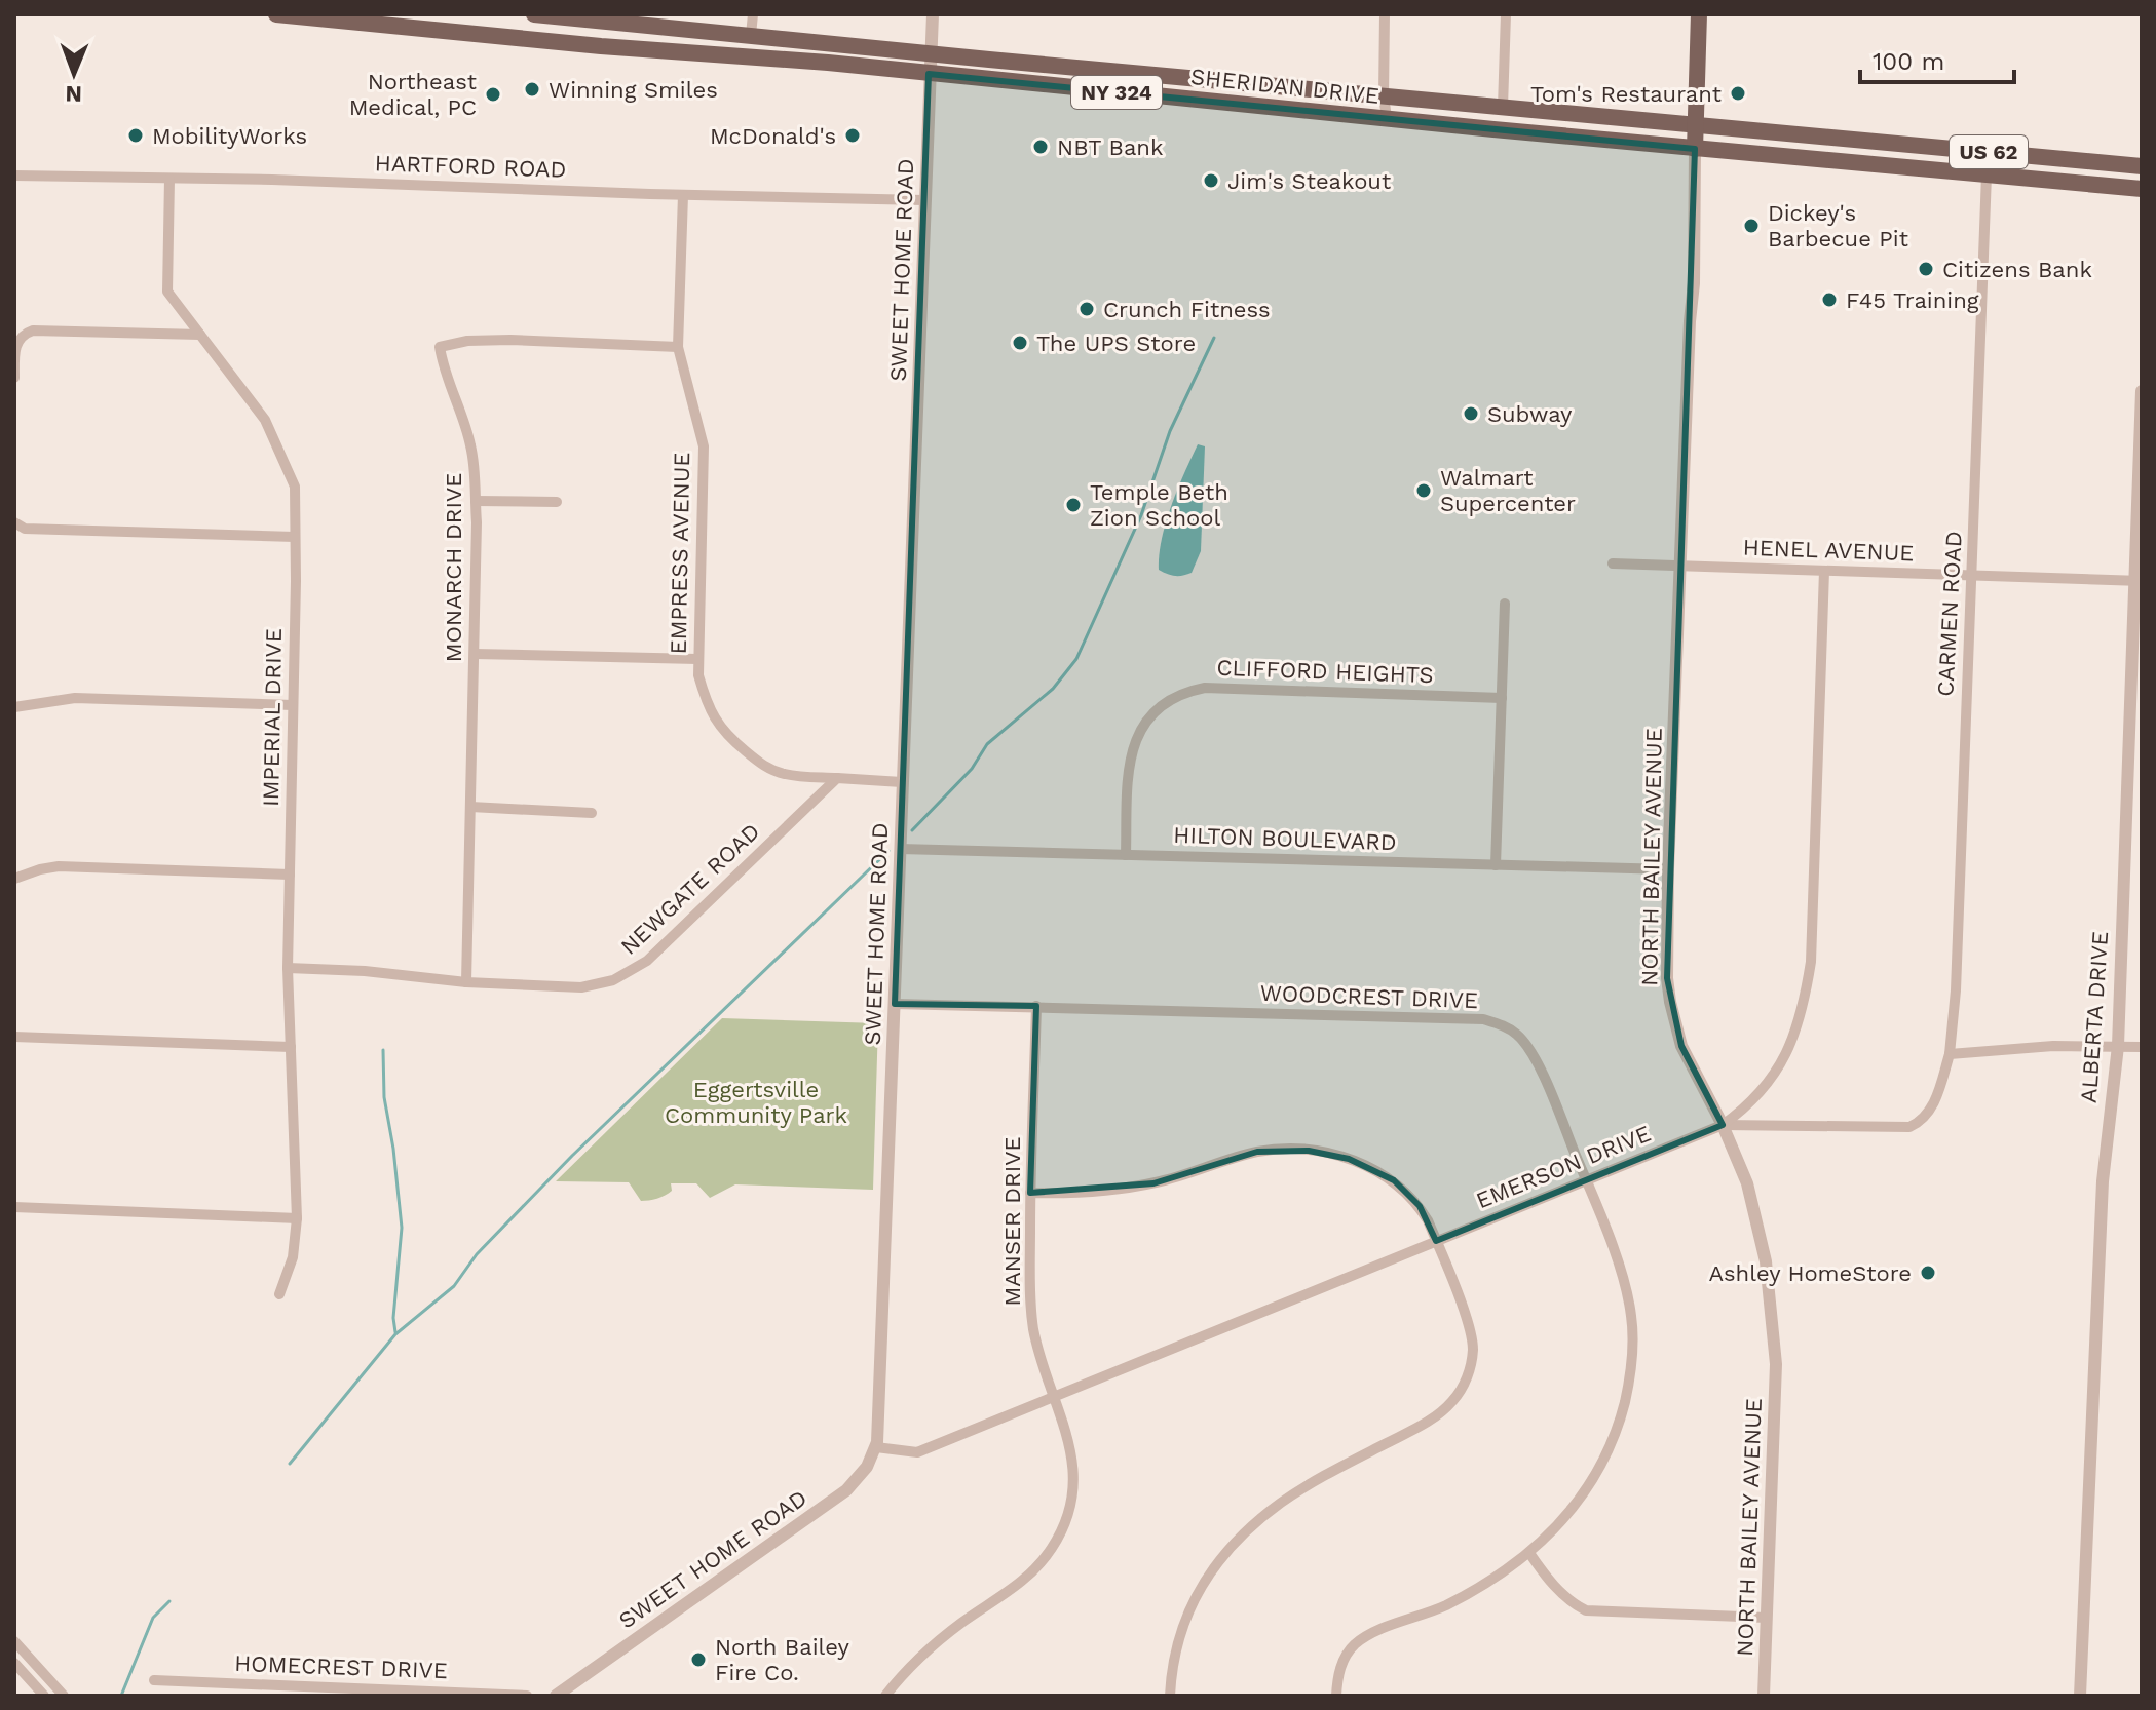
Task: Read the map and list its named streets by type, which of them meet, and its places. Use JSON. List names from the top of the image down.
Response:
{
  "streets": {
    "main road": ["SHERIDAN DRIVE", "NY 324", "US 62"],
    "street": [
      "HARTFORD ROAD",
      "SWEET HOME ROAD",
      "HENEL AVENUE",
      "EMPRESS AVENUE",
      "MONARCH DRIVE",
      "CARMEN ROAD",
      "CLIFFORD HEIGHTS",
      "IMPERIAL DRIVE",
      "HILTON BOULEVARD",
      "NORTH BAILEY AVENUE",
      "NEWGATE ROAD",
      "WOODCREST DRIVE",
      "ALBERTA DRIVE",
      "EMERSON DRIVE",
      "MANSER DRIVE",
      "HOMECREST DRIVE"
    ]
  },
  "crossings": [
    ["SHERIDAN DRIVE", "SWEET HOME ROAD"],
    ["SHERIDAN DRIVE", "CARMEN ROAD"],
    ["SHERIDAN DRIVE", "NORTH BAILEY AVENUE"],
    ["HARTFORD ROAD", "SWEET HOME ROAD"],
    ["HARTFORD ROAD", "EMPRESS AVENUE"],
    ["HARTFORD ROAD", "IMPERIAL DRIVE"],
    ["SWEET HOME ROAD", "HILTON BOULEVARD"],
    ["SWEET HOME ROAD", "WOODCREST DRIVE"],
    ["SWEET HOME ROAD", "EMERSON DRIVE"],
    ["HENEL AVENUE", "CARMEN ROAD"],
    ["HENEL AVENUE", "NORTH BAILEY AVENUE"],
    ["HENEL AVENUE", "ALBERTA DRIVE"],
    ["HENEL AVENUE", "EMERSON DRIVE"],
    ["EMPRESS AVENUE", "MONARCH DRIVE"],
    ["EMPRESS AVENUE", "NEWGATE ROAD"],
    ["MONARCH DRIVE", "NEWGATE ROAD"],
    ["CARMEN ROAD", "NORTH BAILEY AVENUE"],
    ["CARMEN ROAD", "EMERSON DRIVE"],
    ["CLIFFORD HEIGHTS", "HILTON BOULEVARD"],
    ["IMPERIAL DRIVE", "NEWGATE ROAD"],
    ["HILTON BOULEVARD", "NORTH BAILEY AVENUE"],
    ["NORTH BAILEY AVENUE", "EMERSON DRIVE"],
    ["WOODCREST DRIVE", "EMERSON DRIVE"],
    ["WOODCREST DRIVE", "MANSER DRIVE"],
    ["EMERSON DRIVE", "MANSER DRIVE"]
  ],
  "parks": ["Eggertsville Community Park"],
  "places": [
    "Winning Smiles",
    "Tom's Restaurant",
    "Northeast Medical, PC",
    "MobilityWorks",
    "McDonald's",
    "NBT Bank",
    "Jim's Steakout",
    "Dickey's Barbecue Pit",
    "Citizens Bank",
    "F45 Training",
    "Crunch Fitness",
    "The UPS Store",
    "Subway",
    "Walmart Supercenter",
    "Temple Beth Zion School",
    "Ashley HomeStore",
    "North Bailey Fire Co."
  ],
  "scale_bar": "100 m",
  "north": "bottom"
}
